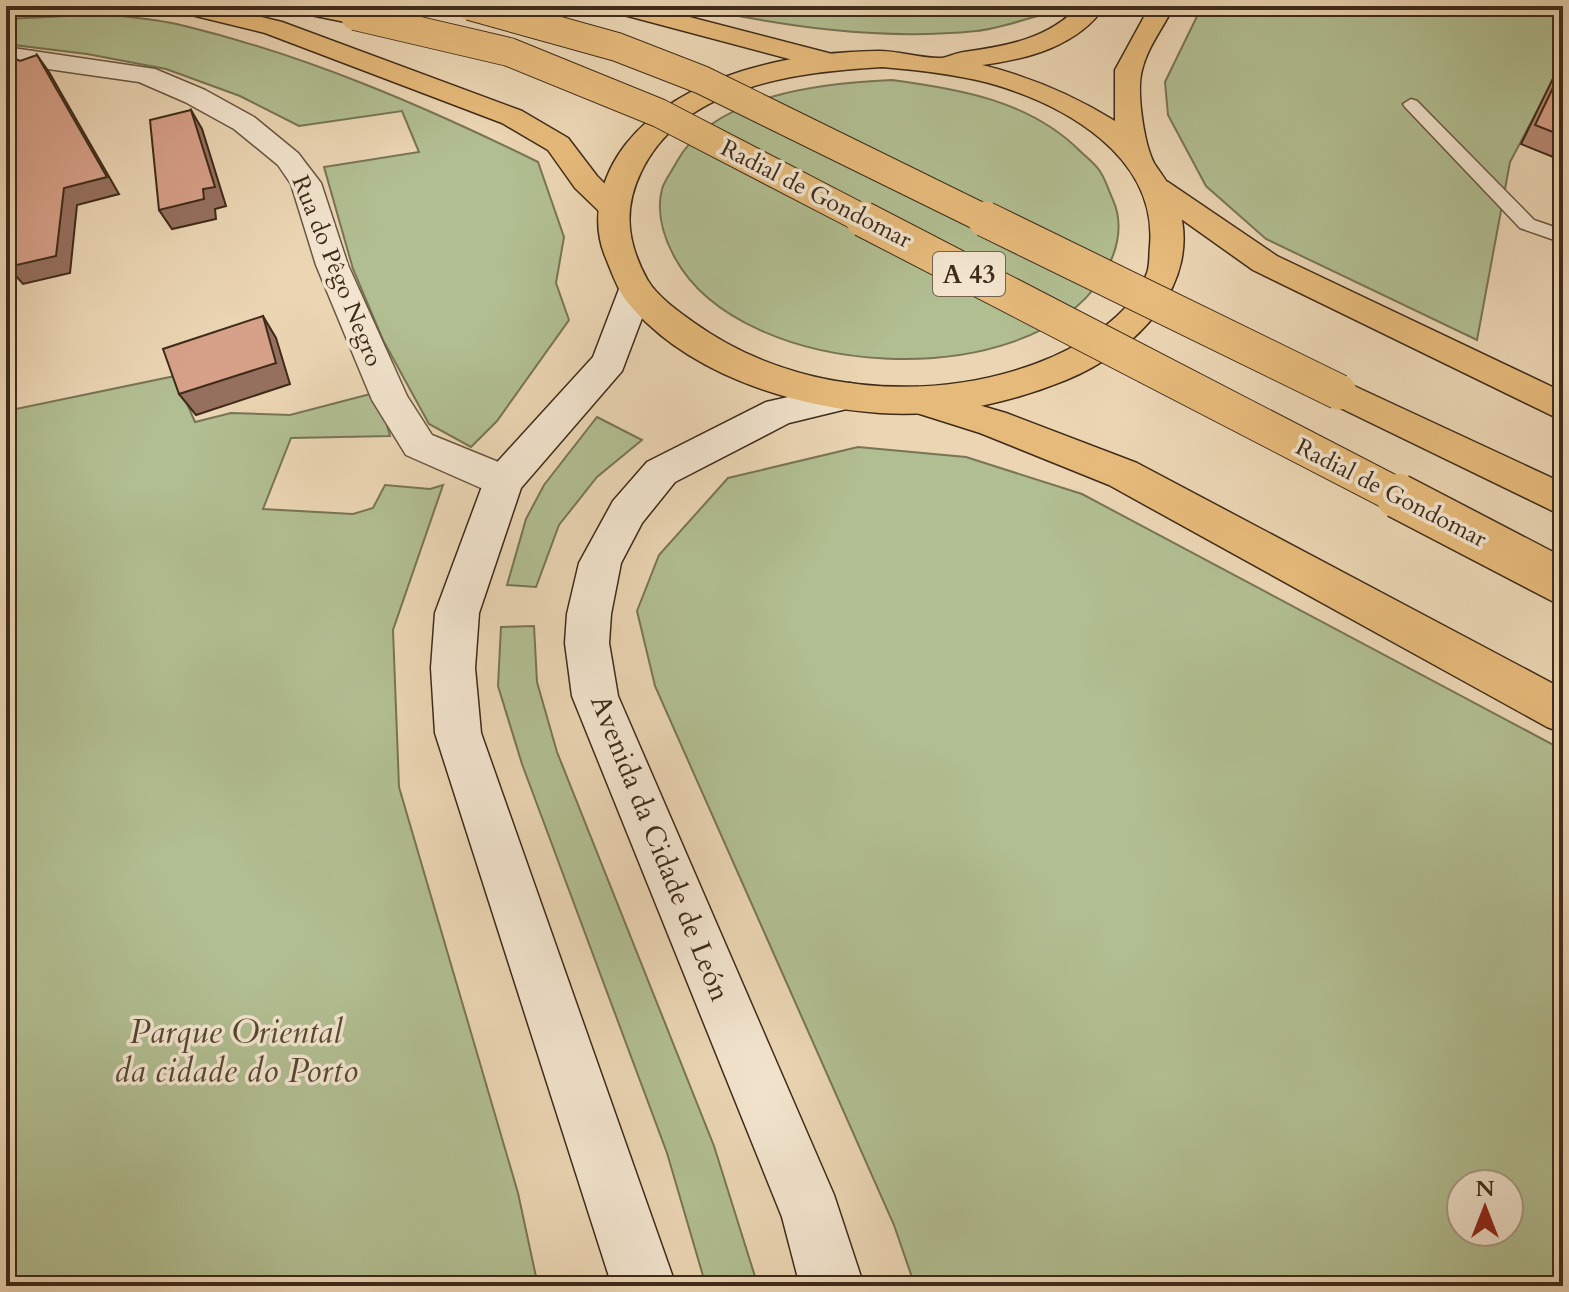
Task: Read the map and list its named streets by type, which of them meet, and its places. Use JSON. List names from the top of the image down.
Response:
{
  "streets": {
    "main road": [
      "Radial de Gondomar",
      "Rua do Pêgo Negro",
      "A 43",
      "Avenida da Cidade de León"
    ]
  },
  "parks": ["Parque Oriental da cidade do Porto"],
  "north": "top"
}
